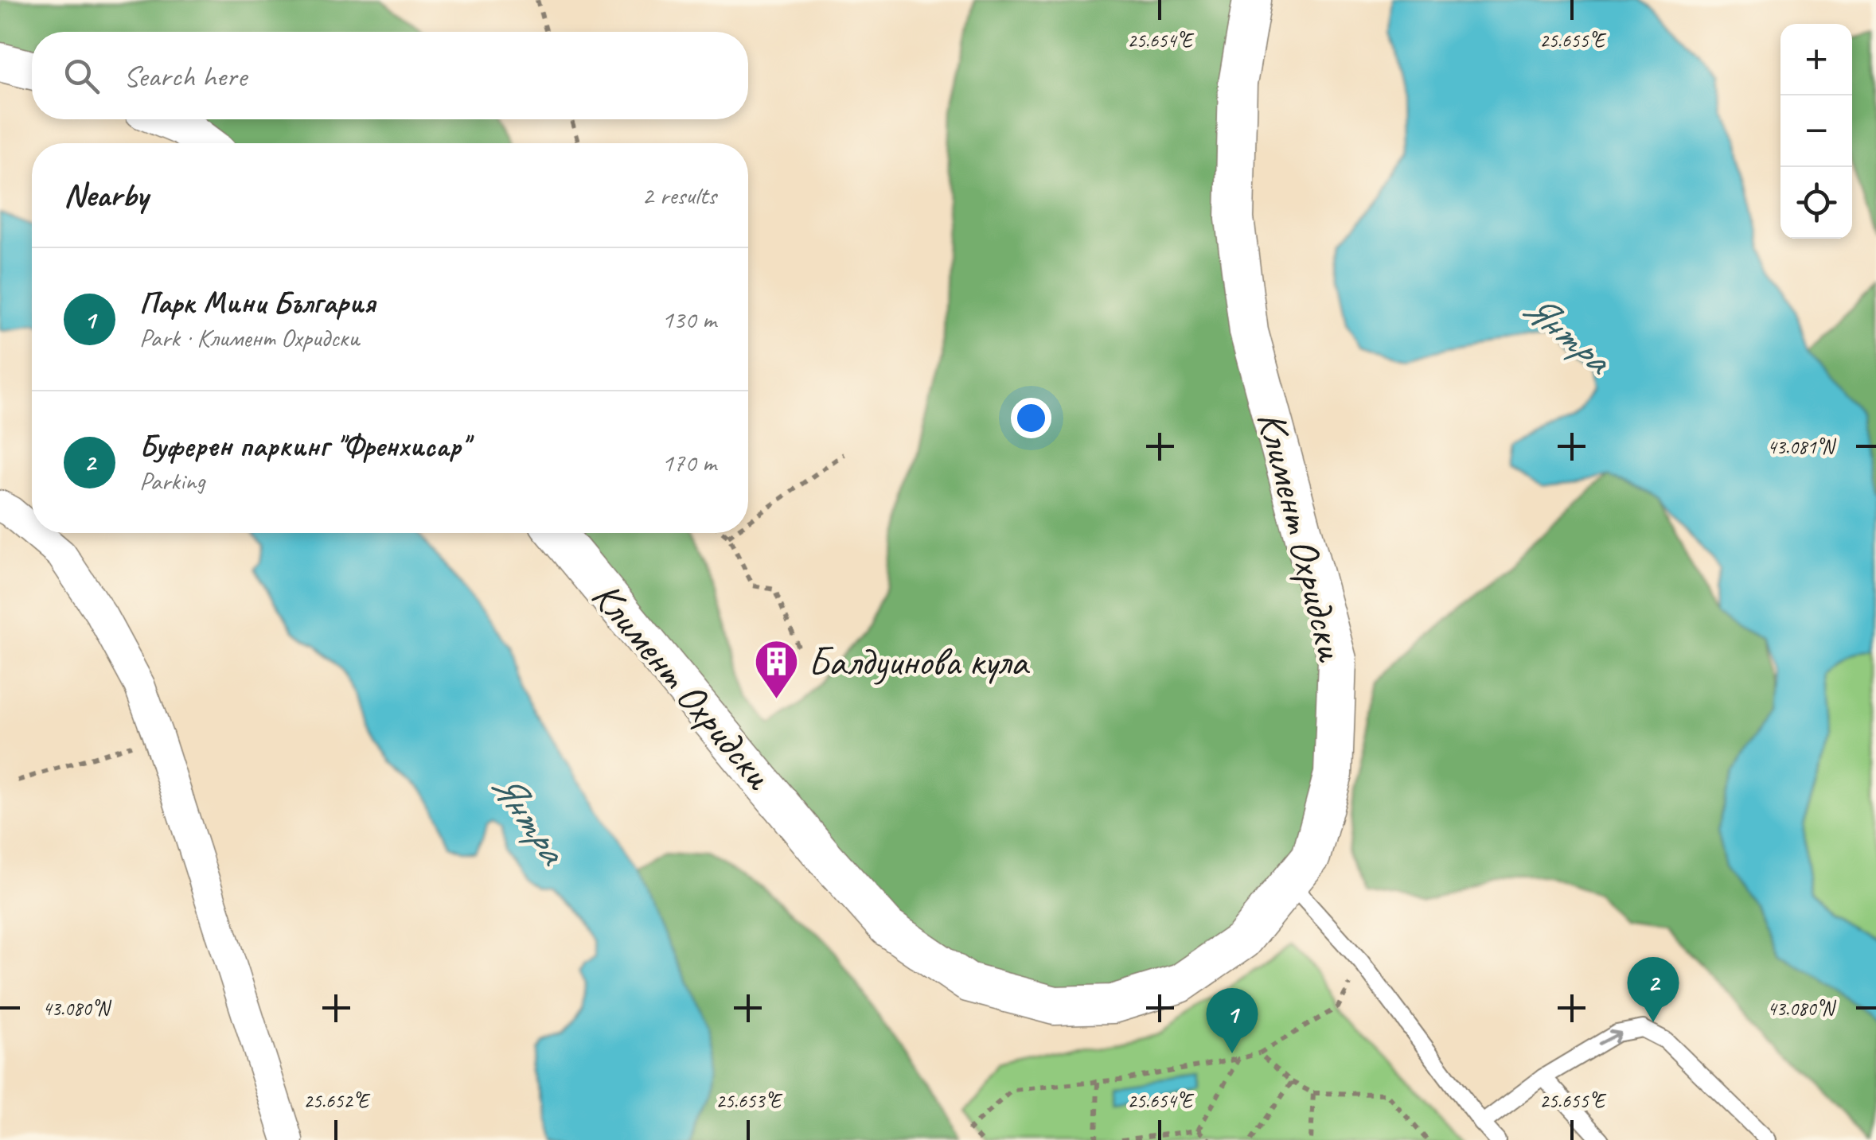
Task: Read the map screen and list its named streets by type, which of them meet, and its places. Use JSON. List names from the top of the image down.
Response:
{
  "streets": {
    "street": ["Климент Охридски"]
  },
  "water": ["Янтра"],
  "places": {
    "building": ["Балдуинова кула"]
  },
  "page": {
    "map_buttons": ["+", "−"],
    "search": "Search here",
    "heading": ["Nearby", "2 results"],
    "list": [
      {
        "mark": "1",
        "name": "Парк Мини България",
        "note": "Park · Климент Охридски",
        "value": "130 m"
      },
      {
        "mark": "2",
        "name": "Буферен паркинг \"Френхисар\"",
        "note": "Parking",
        "value": "170 m"
      }
    ],
    "pins": ["2", "1"]
  },
  "coordinates": [
    "25.654°E",
    "25.655°E",
    "43.081°N",
    "43.080°N",
    "25.652°E",
    "25.653°E"
  ]
}
